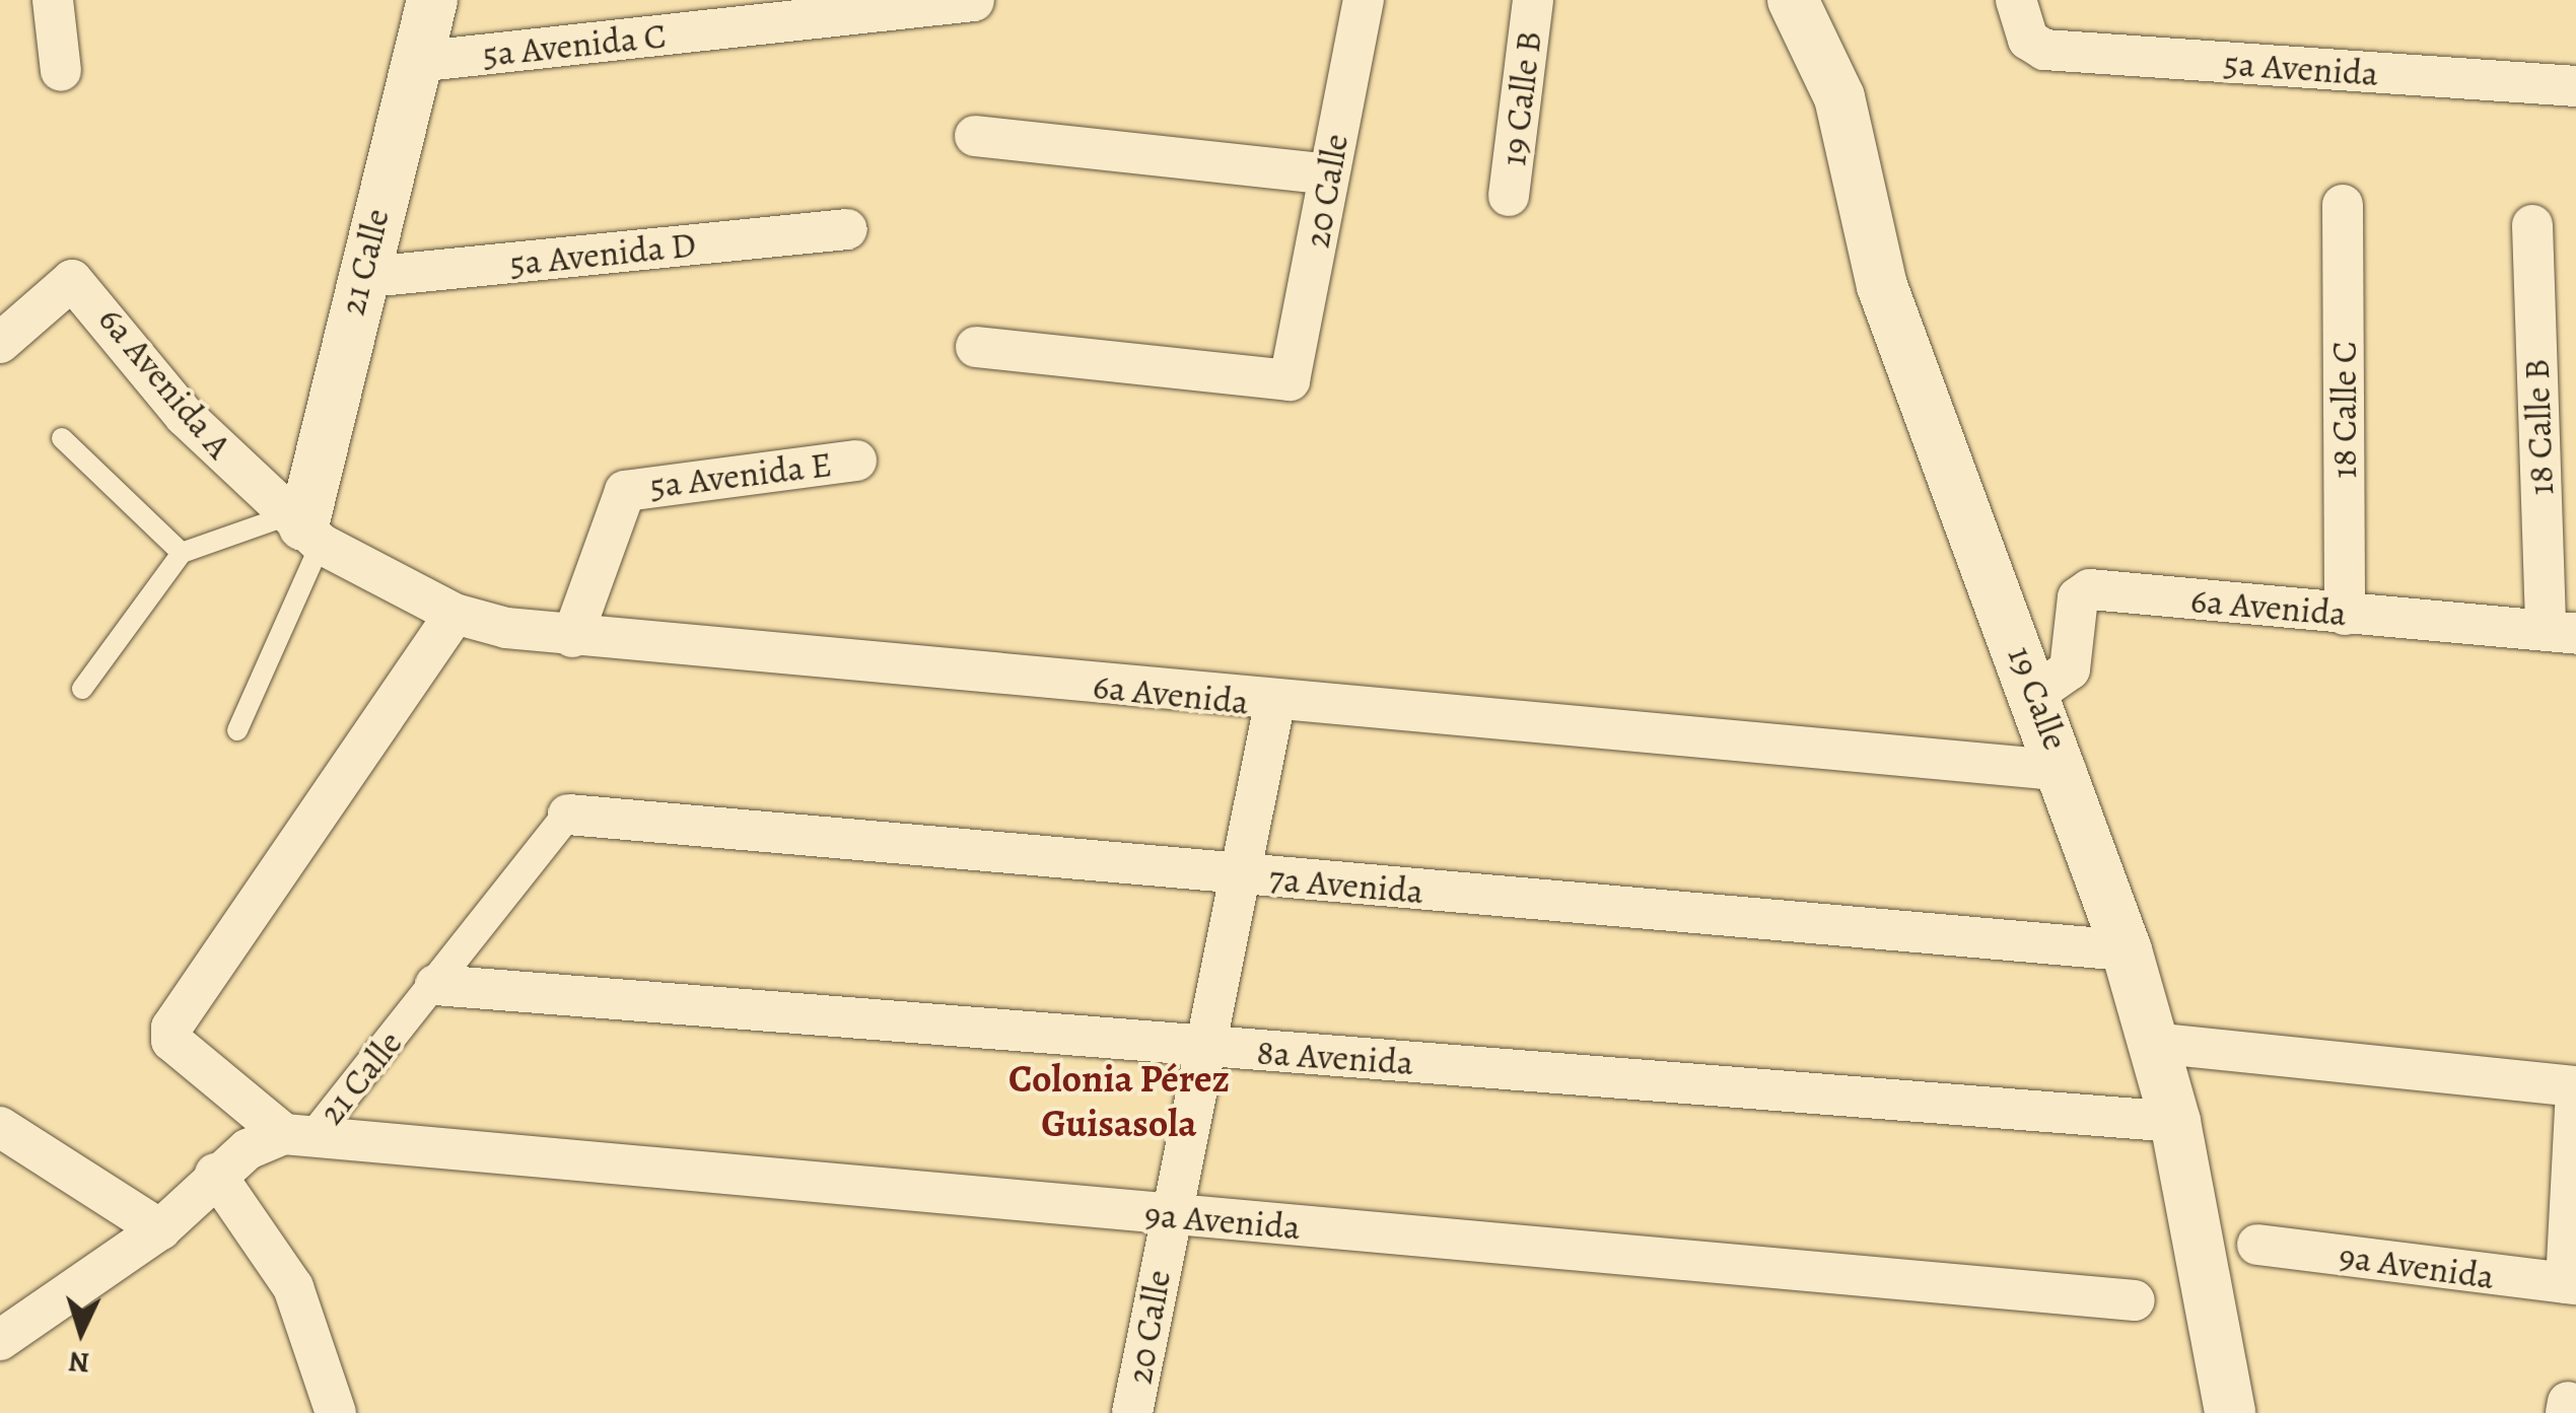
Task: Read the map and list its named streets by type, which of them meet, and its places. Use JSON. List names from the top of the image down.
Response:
{
  "streets": {
    "street": [
      "5a Avenida C",
      "5a Avenida",
      "19 Calle B",
      "20 Calle",
      "5a Avenida D",
      "21 Calle",
      "6a Avenida A",
      "18 Calle C",
      "18 Calle B",
      "5a Avenida E",
      "6a Avenida",
      "19 Calle",
      "7a Avenida",
      "8a Avenida",
      "9a Avenida"
    ]
  },
  "crossings": [
    ["5a Avenida C", "21 Calle"],
    ["20 Calle", "6a Avenida"],
    ["20 Calle", "7a Avenida"],
    ["20 Calle", "8a Avenida"],
    ["20 Calle", "9a Avenida"],
    ["5a Avenida D", "21 Calle"],
    ["21 Calle", "6a Avenida A"],
    ["21 Calle", "6a Avenida"],
    ["21 Calle", "7a Avenida"],
    ["21 Calle", "8a Avenida"],
    ["21 Calle", "9a Avenida"],
    ["6a Avenida A", "6a Avenida"],
    ["18 Calle C", "6a Avenida"],
    ["18 Calle B", "6a Avenida"],
    ["5a Avenida E", "6a Avenida"],
    ["6a Avenida", "19 Calle"],
    ["19 Calle", "7a Avenida"],
    ["19 Calle", "8a Avenida"]
  ],
  "districts": ["Colonia Pérez Guisasola"],
  "north": "bottom"
}
